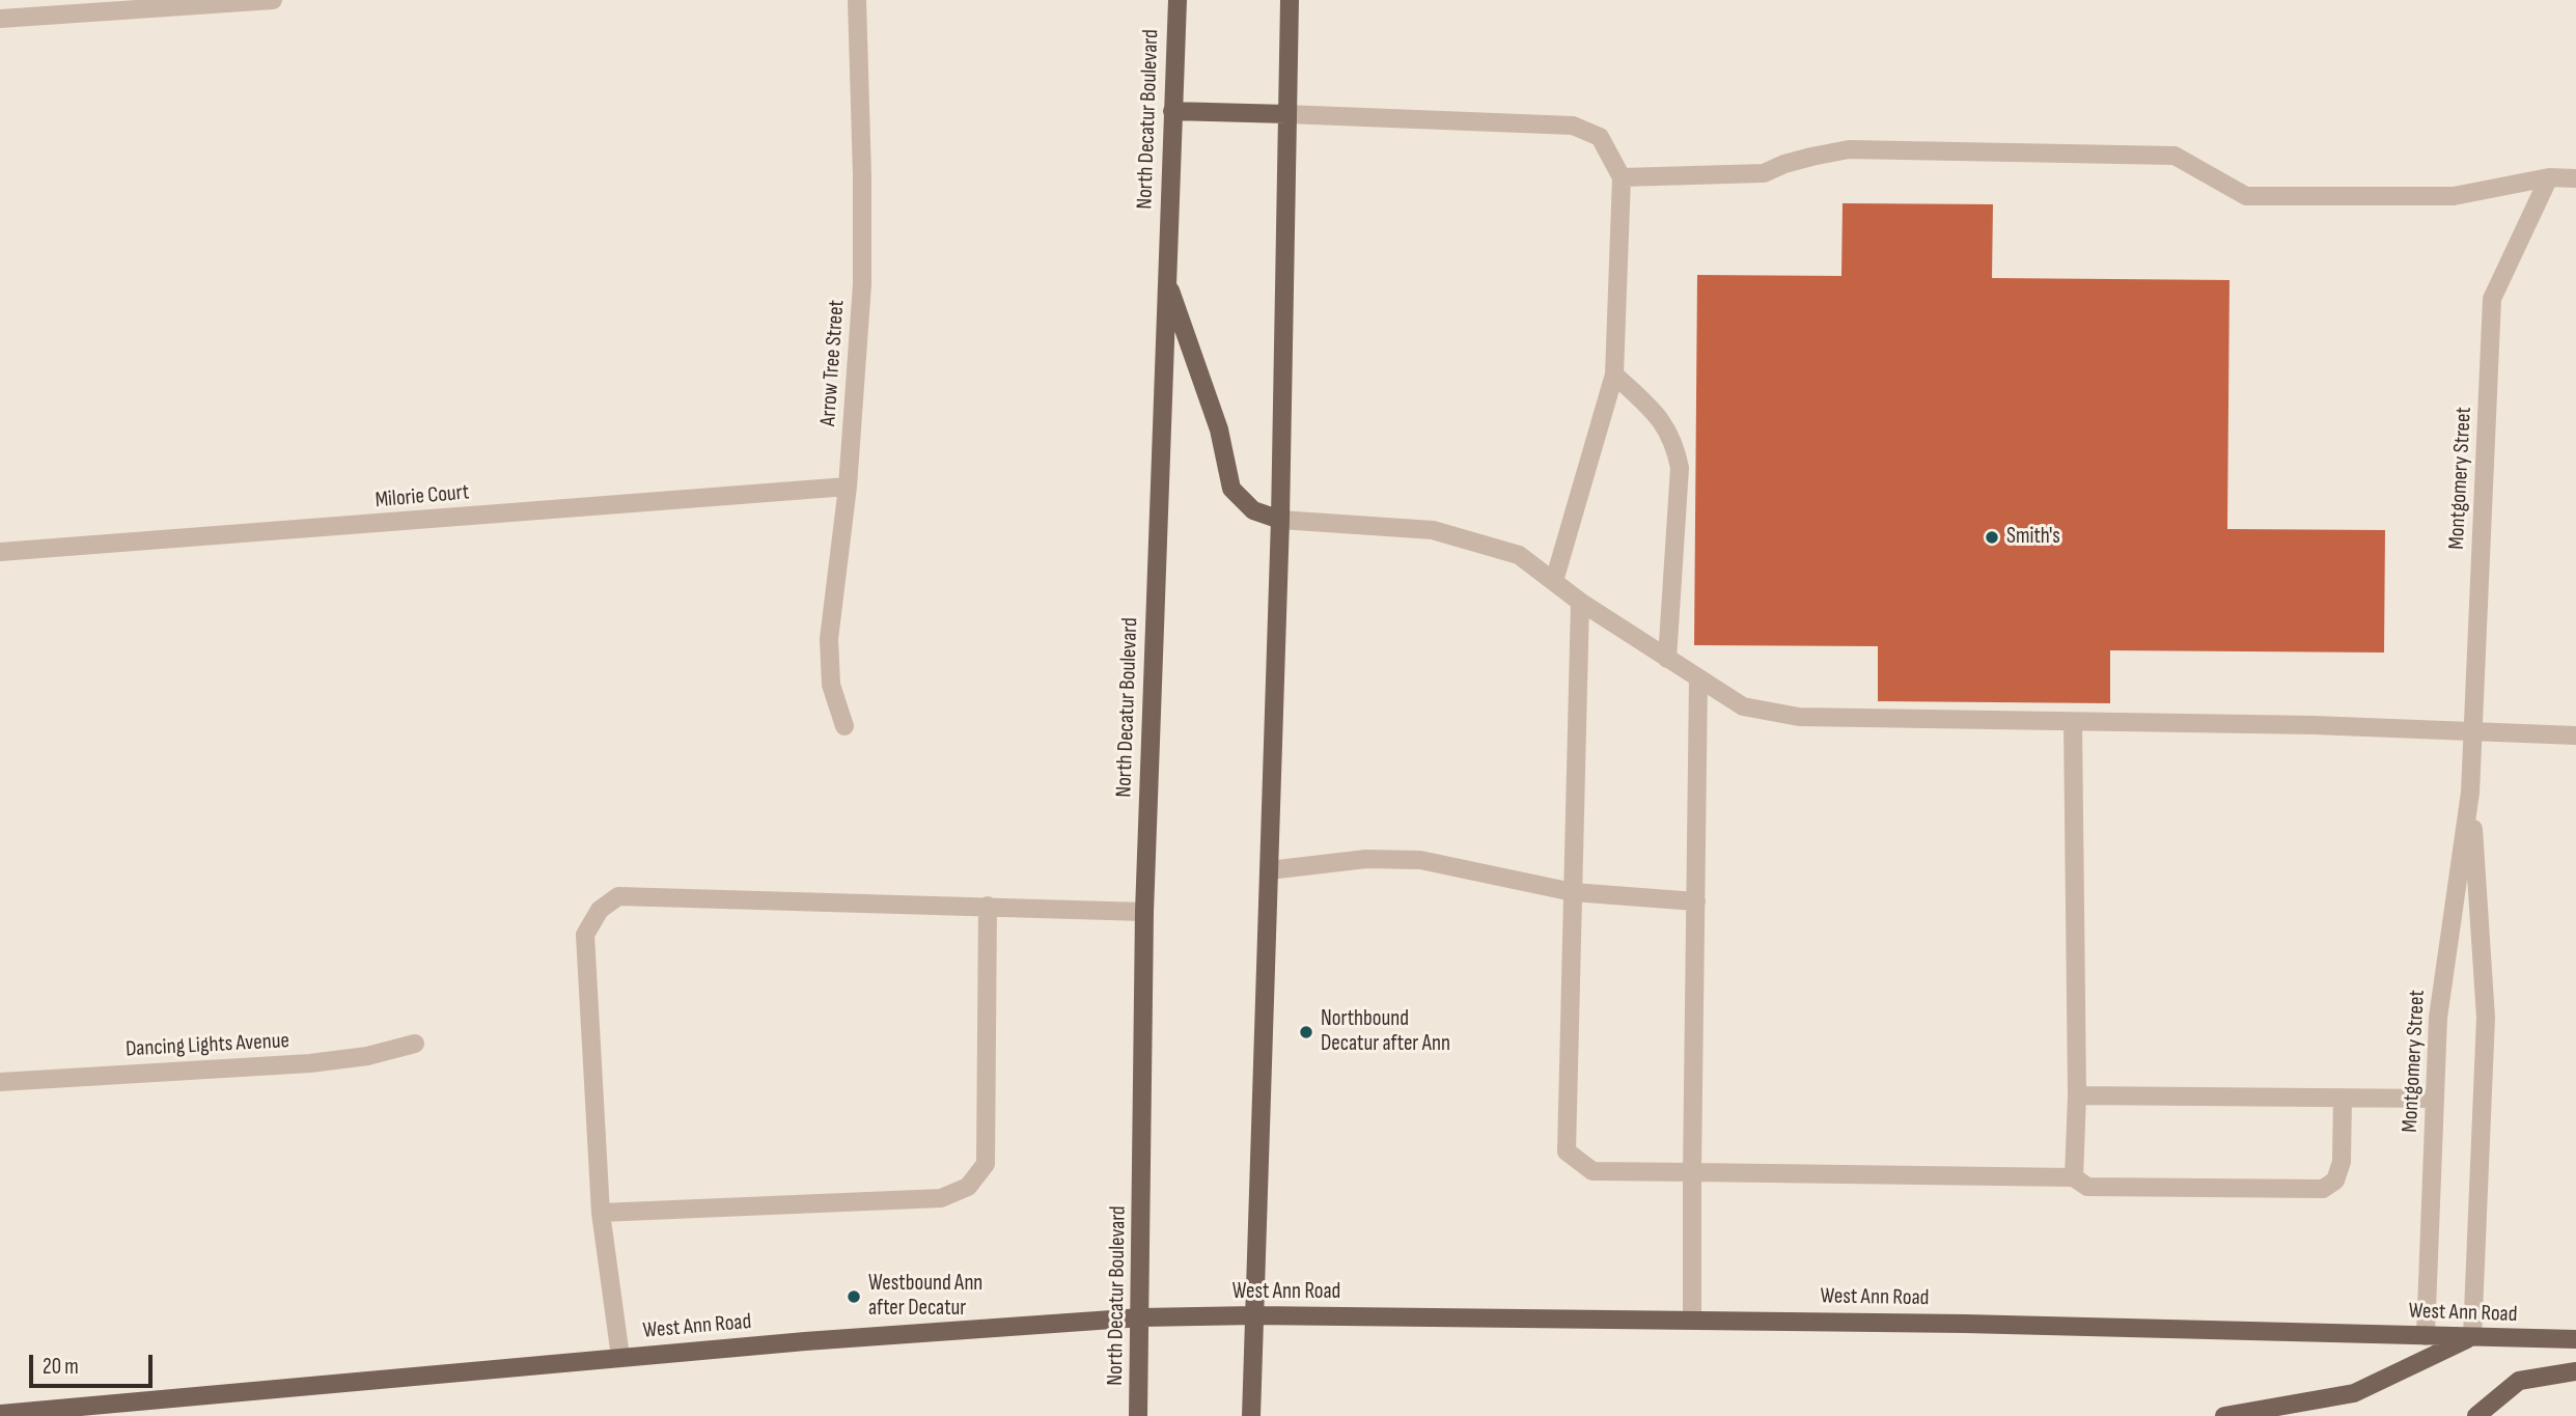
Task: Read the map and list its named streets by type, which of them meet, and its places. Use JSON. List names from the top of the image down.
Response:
{
  "streets": {
    "main road": ["North Decatur Boulevard", "West Ann Road"],
    "street": [
      "Arrow Tree Street",
      "Montgomery Street",
      "Milorie Court",
      "Dancing Lights Avenue"
    ]
  },
  "crossings": [
    ["North Decatur Boulevard", "West Ann Road"],
    ["Arrow Tree Street", "Milorie Court"],
    ["Montgomery Street", "West Ann Road"]
  ],
  "places": ["Smith's", "Northbound Decatur after Ann", "Westbound Ann after Decatur"],
  "scale_bar": "20 m"
}
